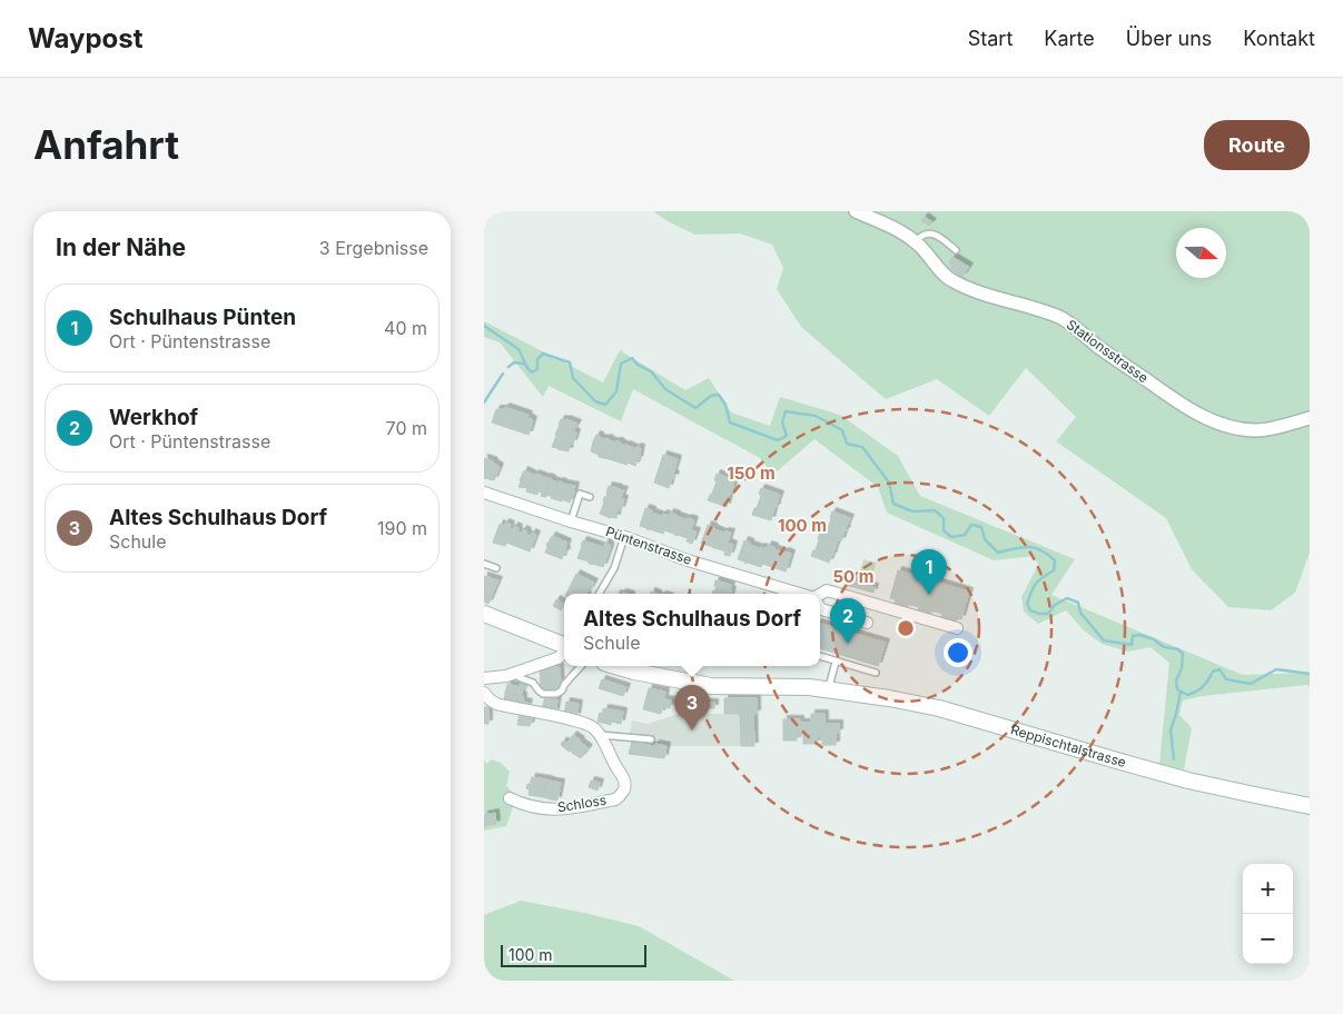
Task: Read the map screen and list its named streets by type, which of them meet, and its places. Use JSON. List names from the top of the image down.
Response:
{
  "streets": {
    "main road": ["Reppischtalstrasse"],
    "street": ["Stationsstrasse", "Püntenstrasse", "Schloss"]
  },
  "scale_bar": "100 m",
  "north": "right",
  "page": {
    "header": "Waypost",
    "nav": [
      "Start",
      "Karte",
      "Über uns",
      "Kontakt"
    ],
    "buttons": "Route",
    "title": "Anfahrt",
    "heading": ["In der Nähe", "3 Ergebnisse"],
    "list": [
      {
        "mark": "1",
        "name": "Schulhaus Pünten",
        "note": "Ort · Püntenstrasse",
        "value": "40 m"
      },
      {
        "mark": "2",
        "name": "Werkhof",
        "note": "Ort · Püntenstrasse",
        "value": "70 m"
      },
      {
        "mark": "3",
        "name": "Altes Schulhaus Dorf",
        "note": "Schule",
        "value": "190 m"
      }
    ],
    "pins": ["1", "2", "3"],
    "popup": ["Altes Schulhaus Dorf", "Schule"],
    "map_buttons": ["+", "−"],
    "scale": "100 m"
  },
  "rings": ["150 m", "100 m", "50 m"]
}
